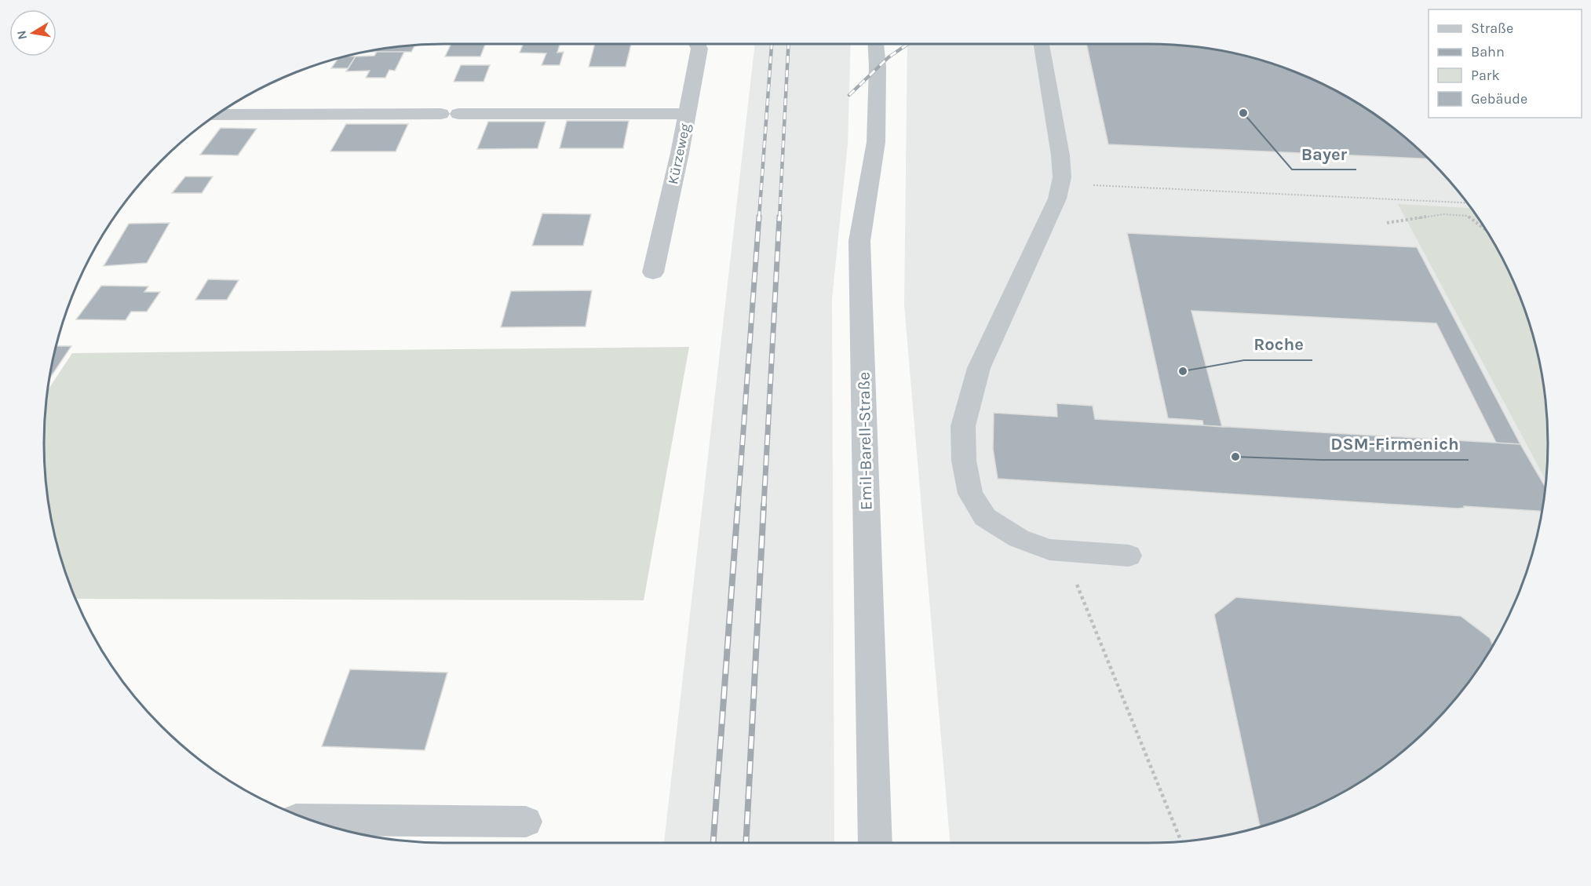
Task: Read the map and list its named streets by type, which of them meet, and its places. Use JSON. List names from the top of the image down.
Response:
{
  "streets": {
    "street": ["Kürzeweg", "Emil-Barell-Straße"]
  },
  "places": ["Bayer", "Roche", "DSM-Firmenich"],
  "legend": [
    "Straße",
    "Bahn",
    "Park",
    "Gebäude"
  ],
  "north": "left"
}
